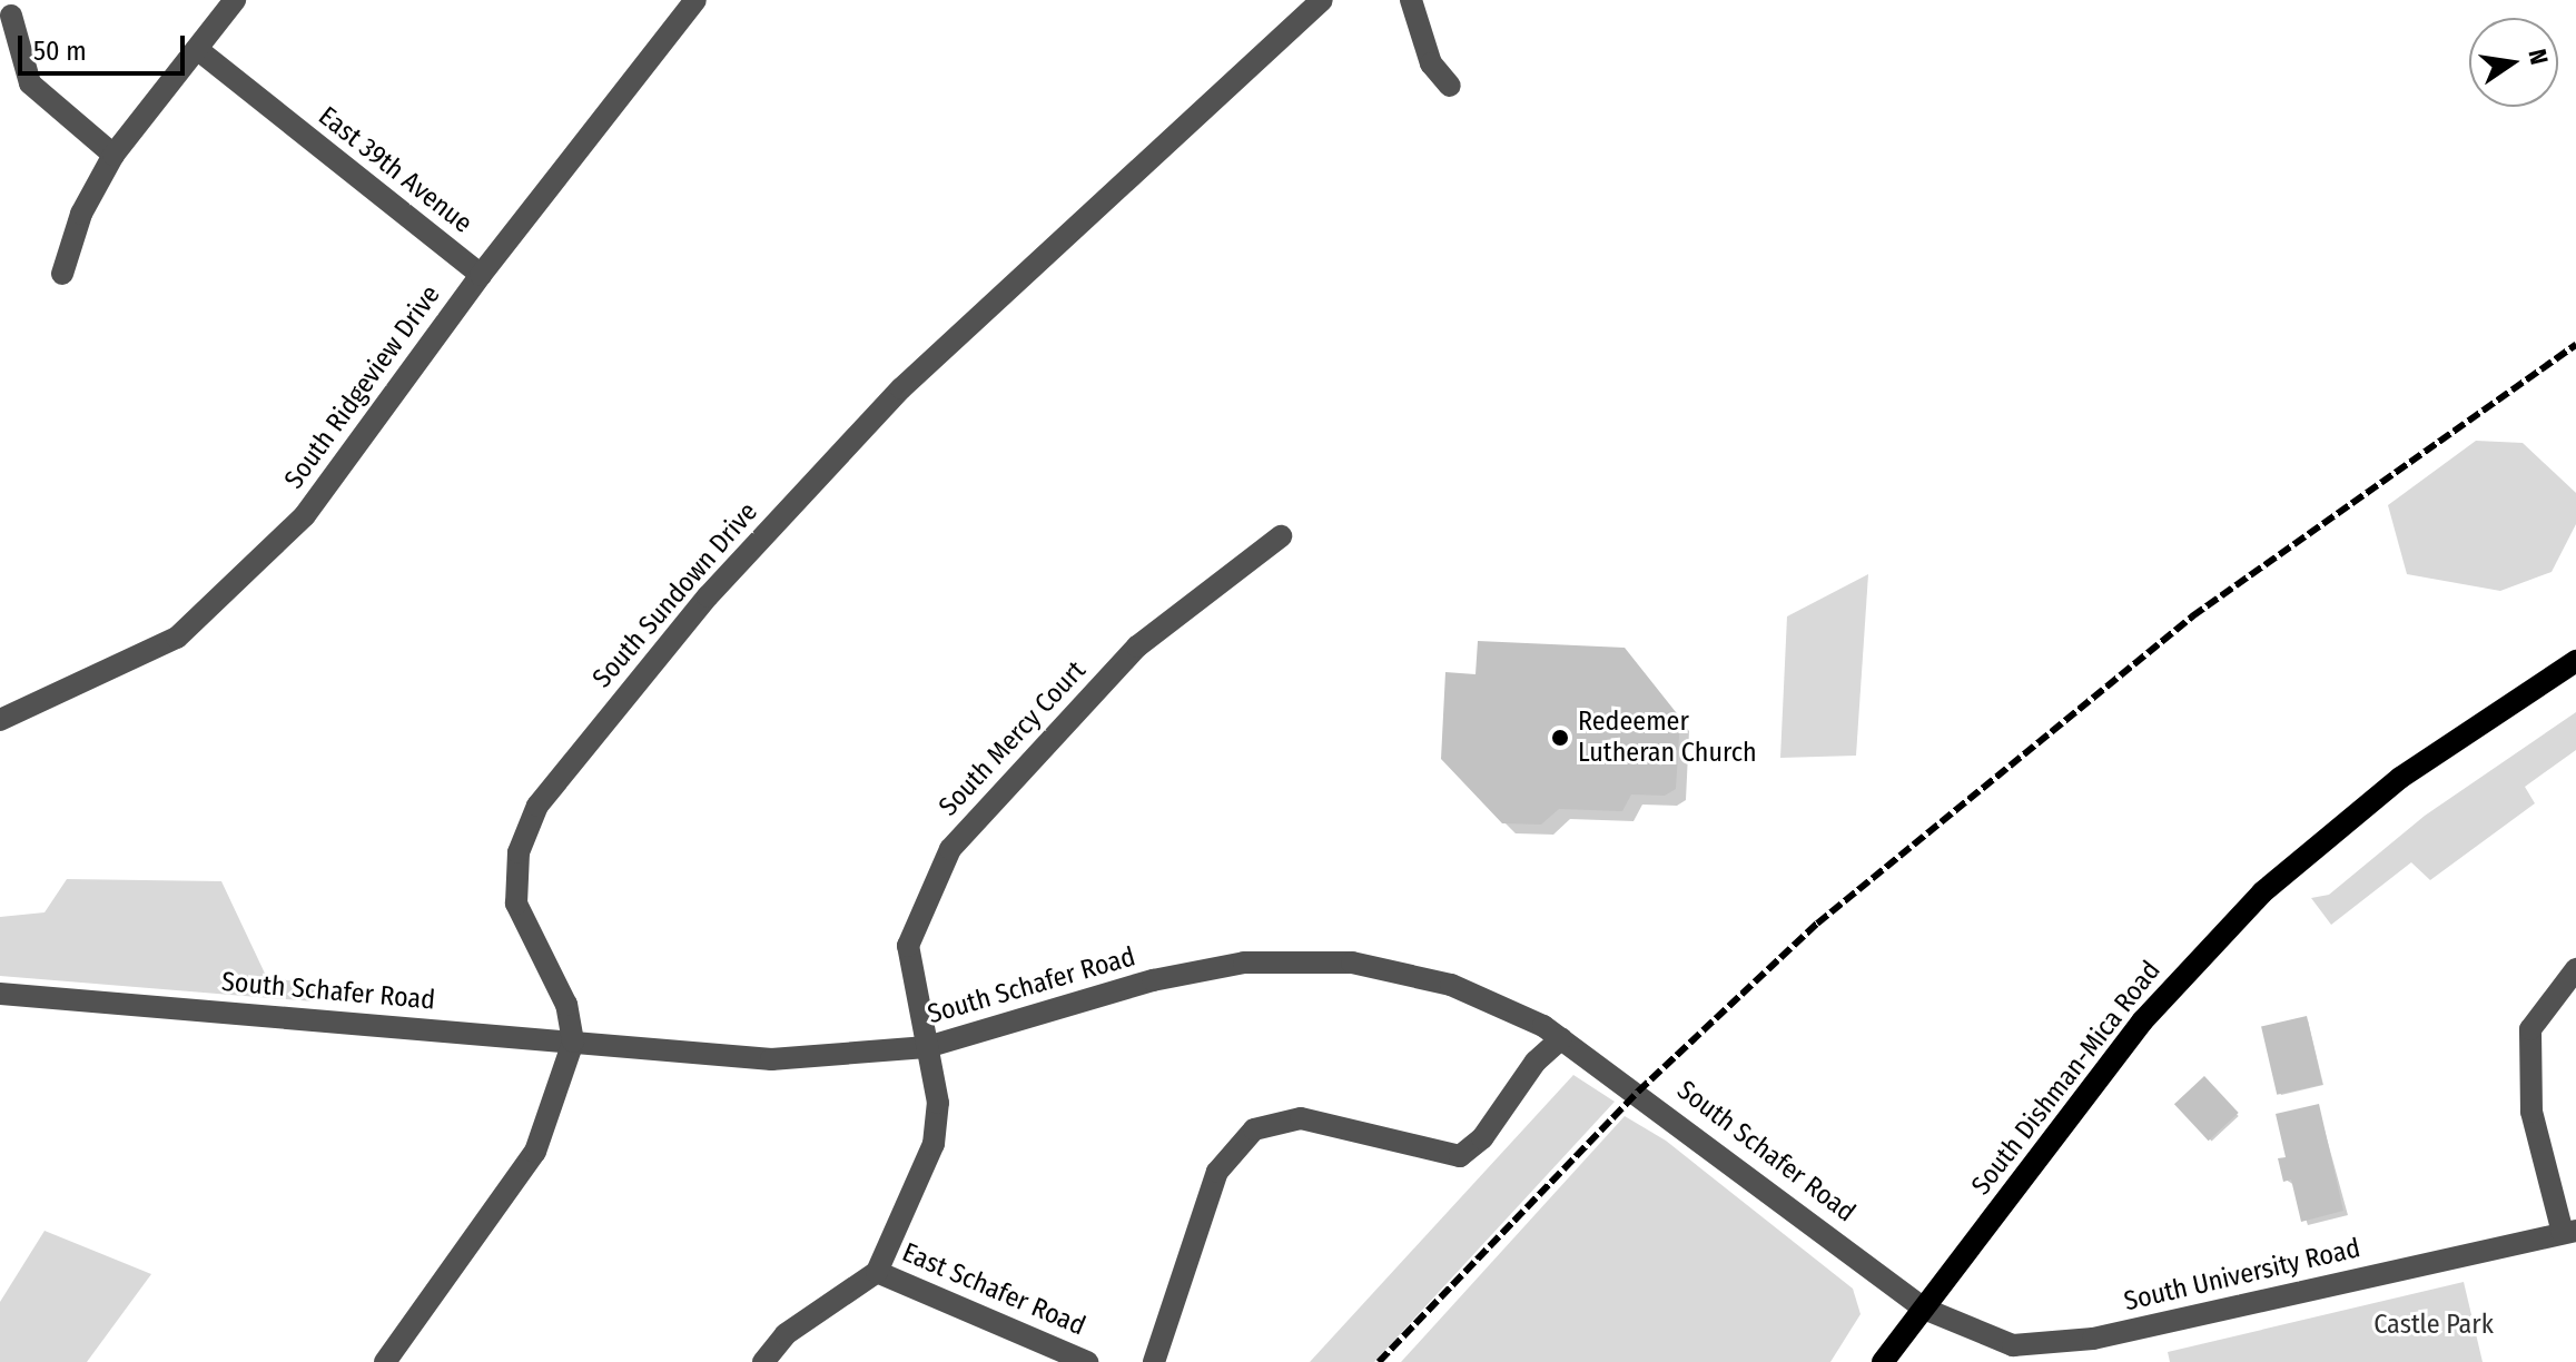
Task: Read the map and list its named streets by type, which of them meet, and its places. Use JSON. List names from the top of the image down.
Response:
{
  "streets": {
    "main road": ["South Dishman-Mica Road"],
    "street": [
      "East 39th Avenue",
      "South Ridgeview Drive",
      "South Sundown Drive",
      "South Mercy Court",
      "South Schafer Road",
      "South University Road",
      "East Schafer Road"
    ]
  },
  "crossings": [
    ["East 39th Avenue", "South Ridgeview Drive"],
    ["South Sundown Drive", "South Schafer Road"],
    ["South Mercy Court", "South Schafer Road"],
    ["South Mercy Court", "East Schafer Road"],
    ["South Schafer Road", "South Dishman-Mica Road"],
    ["South Schafer Road", "South University Road"],
    ["South Dishman-Mica Road", "South University Road"]
  ],
  "parks": ["Castle Park"],
  "places": ["Redeemer Lutheran Church"],
  "scale_bar": "50 m",
  "north": "right"
}
